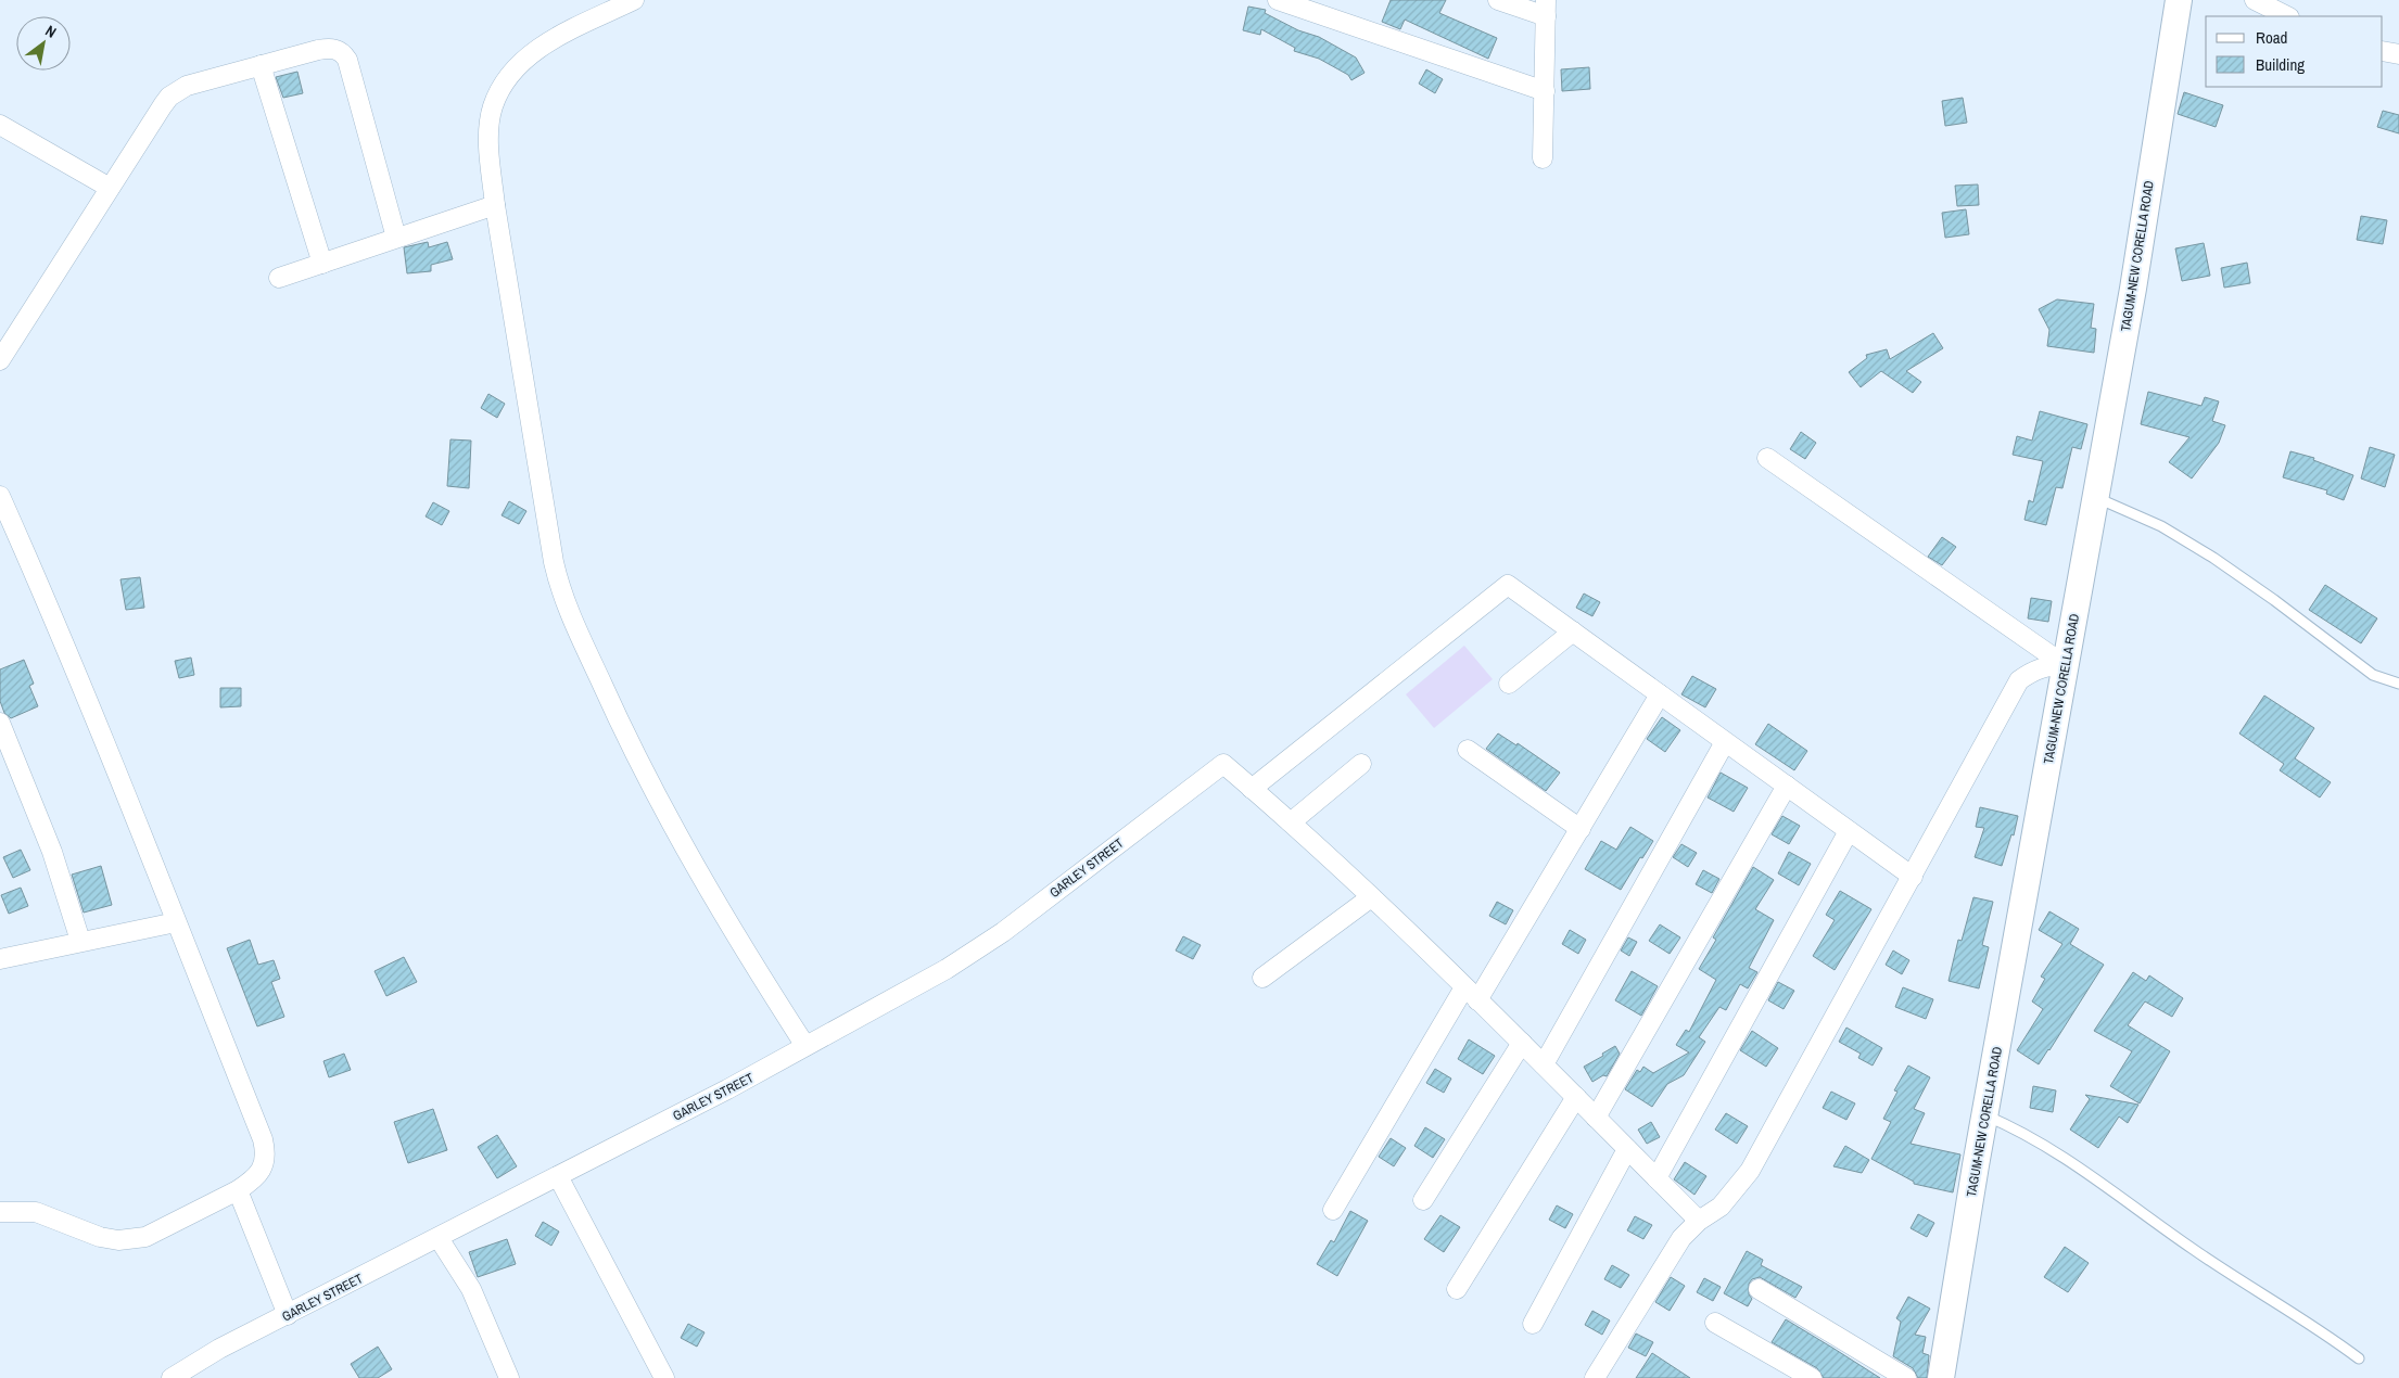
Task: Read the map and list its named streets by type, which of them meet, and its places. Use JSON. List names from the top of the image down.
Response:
{
  "streets": {
    "main road": ["TAGUM-NEW CORELLA ROAD"],
    "street": ["GARLEY STREET"]
  },
  "legend": ["Road", "Building"],
  "north": "top right"
}
